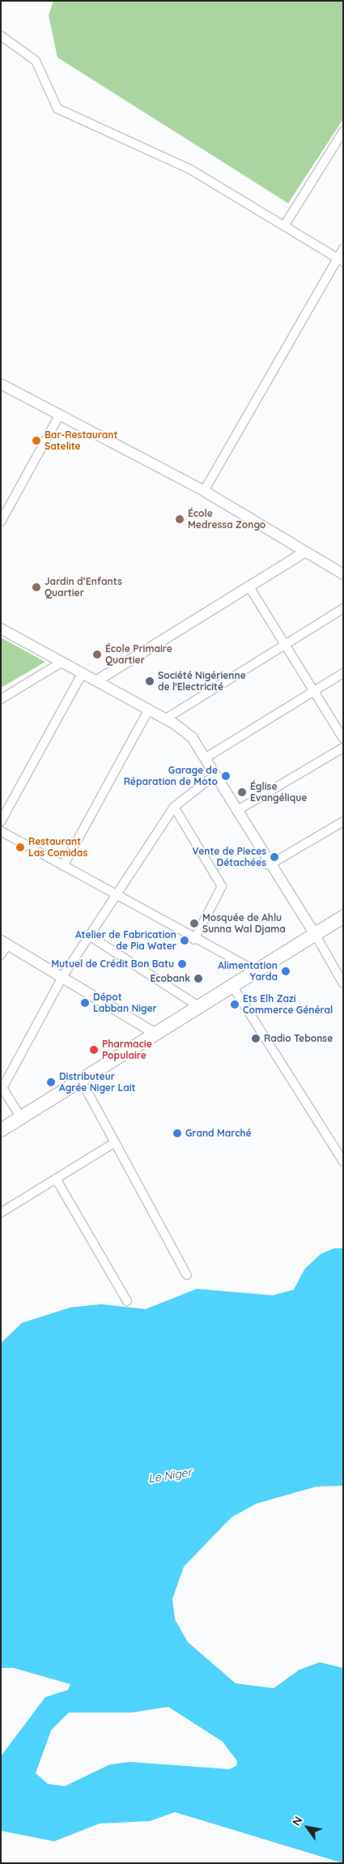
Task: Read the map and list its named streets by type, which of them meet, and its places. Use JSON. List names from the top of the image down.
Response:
{
  "water": ["Le Niger"],
  "places": [
    "Bar-Restaurant Satelite",
    "École Medressa Zongo",
    "Jardin d’Enfants Quartier",
    "École Primaire Quartier",
    "Société Nigérienne de l'Electricité",
    "Garage de Réparation de Moto",
    "Église Evangélique",
    "Restaurant Las Comidas",
    "Vente de Pieces Détachées",
    "Mosquée de Ahlu Sunna Wal Djama",
    "Atelier de Fabrication de Pia Water",
    "Mutuel de Crédit Bon Batu",
    "Alimentation Yarda",
    "Ecobank",
    "Dépot Labban Niger",
    "Ets Elh Zazi Commerce Général",
    "Radio Tebonse",
    "Pharmacie Populaire",
    "Distributeur Agrée Niger Lait",
    "Grand Marché"
  ],
  "north": "top left"
}
